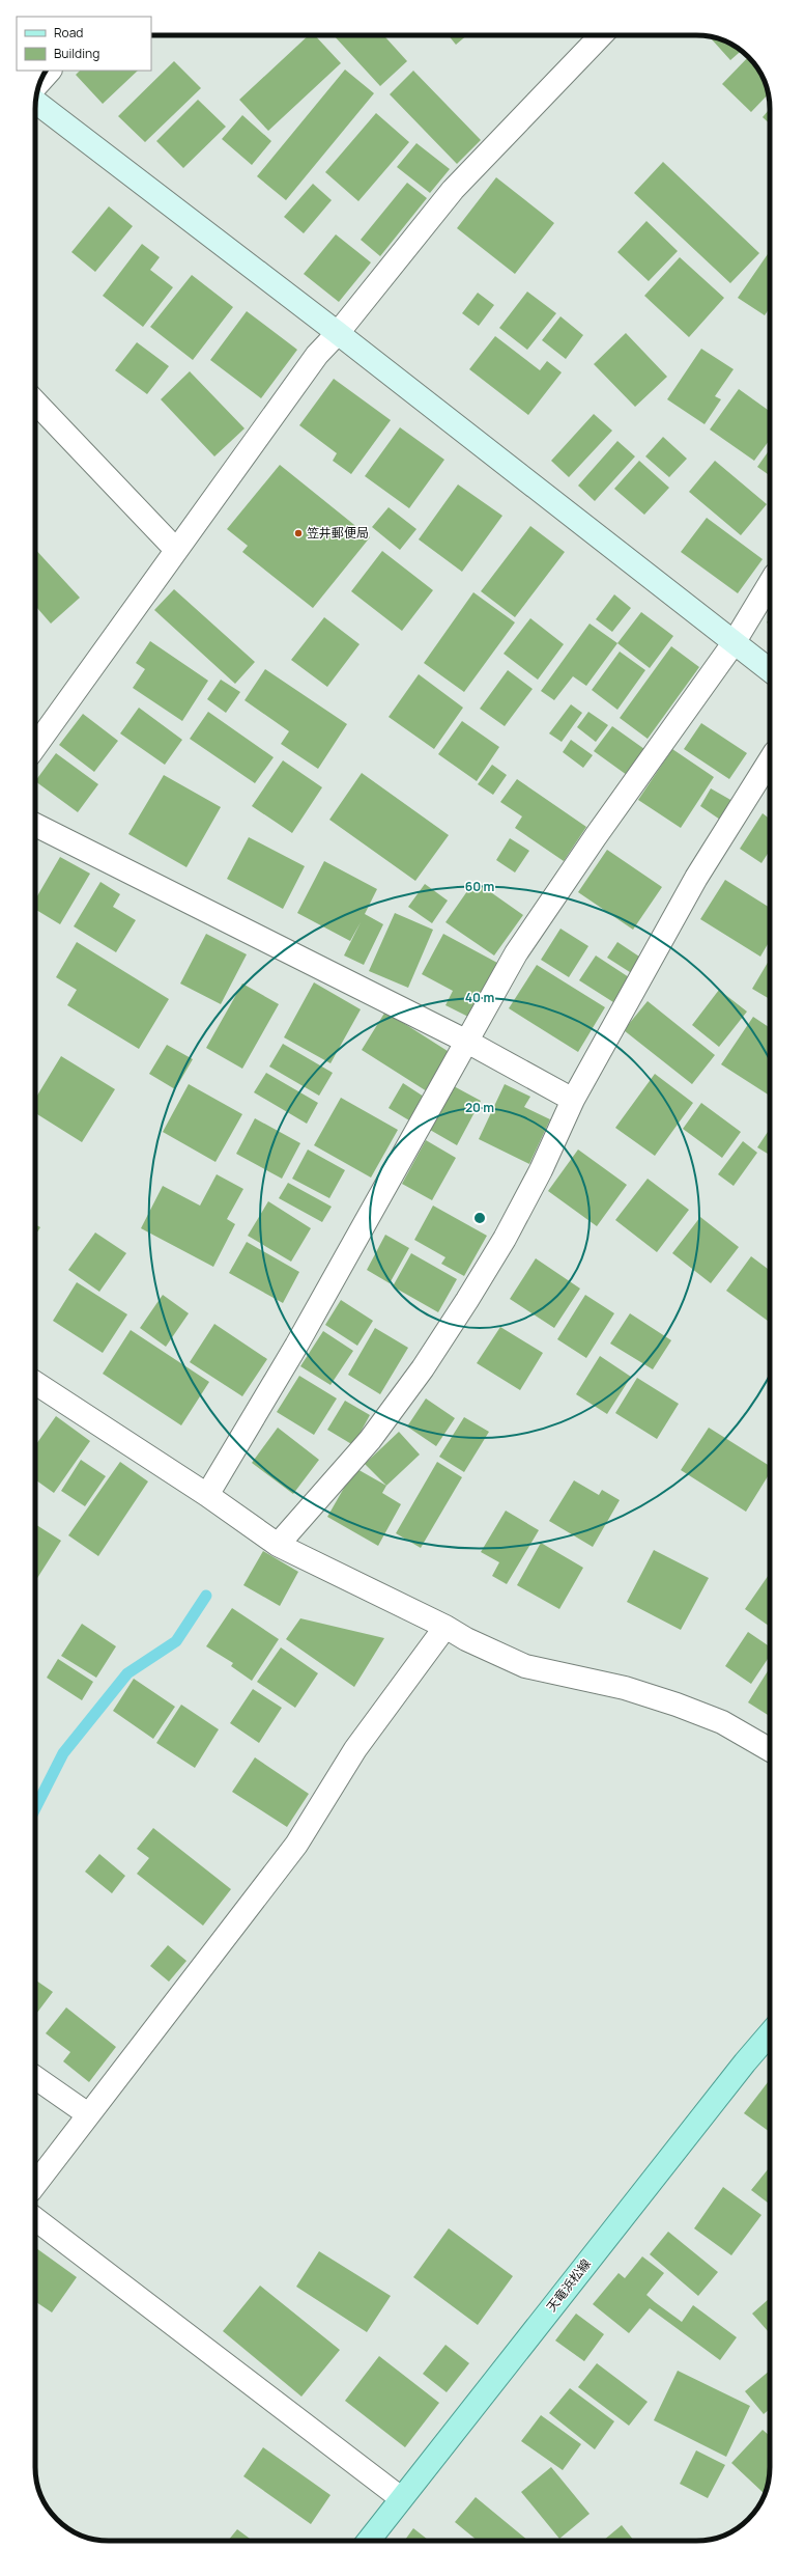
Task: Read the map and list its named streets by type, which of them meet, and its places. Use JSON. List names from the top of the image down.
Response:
{
  "streets": {
    "main road": ["天竜浜松線"]
  },
  "places": ["笠井郵便局"],
  "legend": ["Road", "Building"],
  "rings": ["60 m", "40 m", "20 m"]
}
